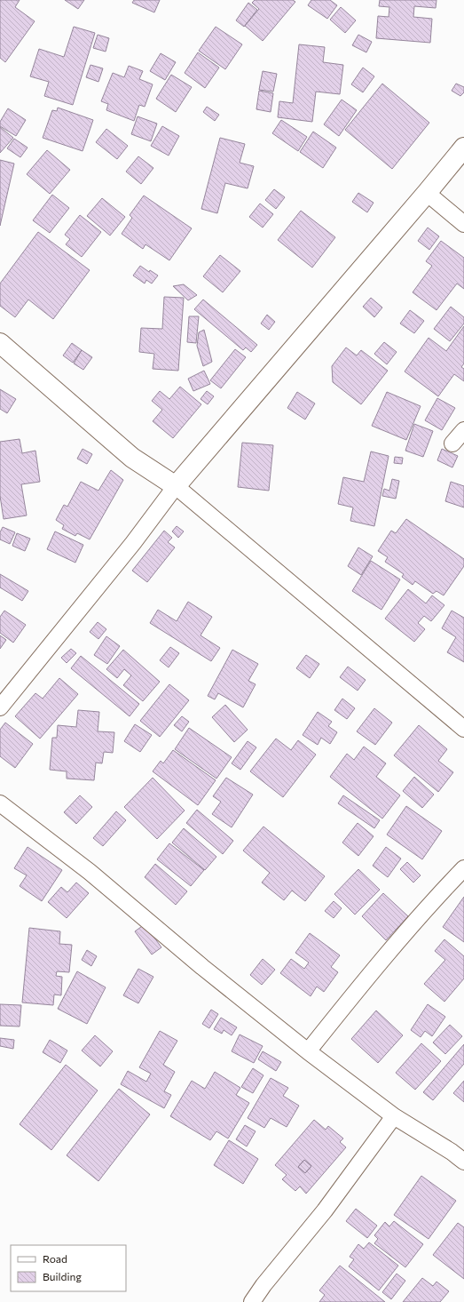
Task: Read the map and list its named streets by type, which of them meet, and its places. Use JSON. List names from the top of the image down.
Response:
{
  "legend": ["Road", "Building"]
}
